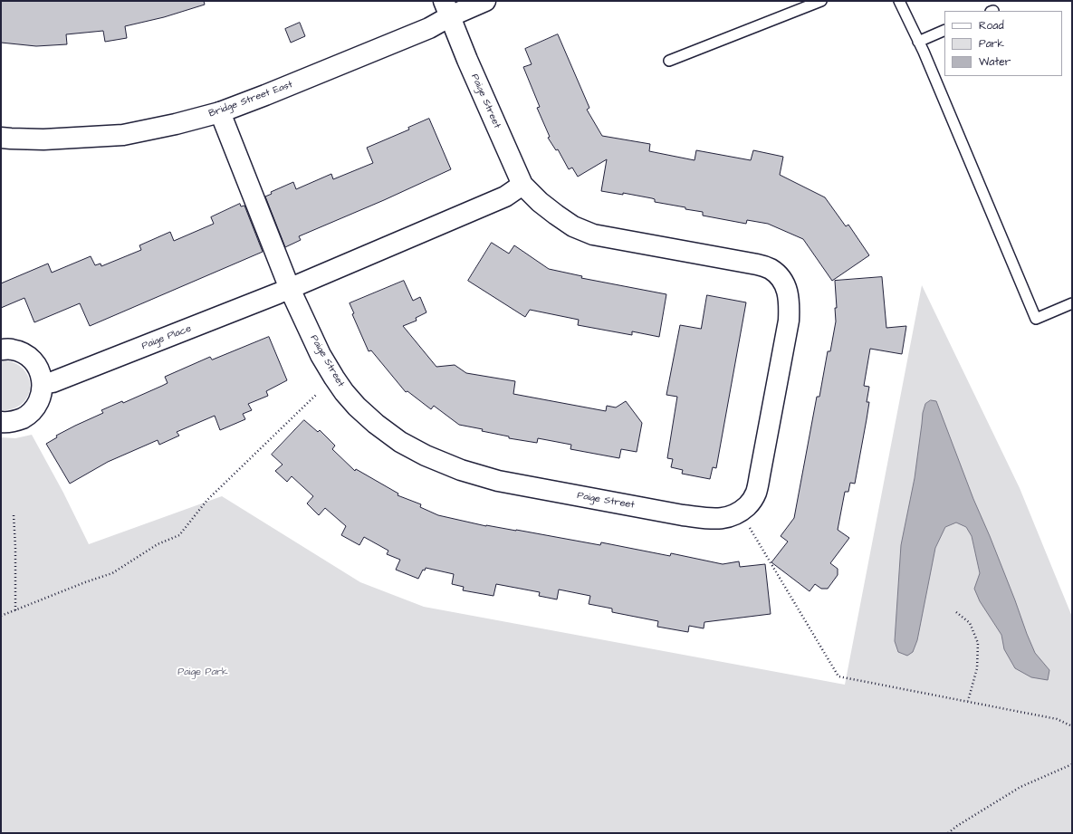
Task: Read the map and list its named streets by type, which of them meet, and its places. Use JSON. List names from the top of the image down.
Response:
{
  "streets": {
    "street": ["Bridge Street East", "Paige Street", "Paige Place"]
  },
  "crossings": [
    ["Bridge Street East", "Paige Street"],
    ["Paige Street", "Paige Place"]
  ],
  "parks": ["Paige Park"],
  "legend": ["Road", "Park", "Water"]
}
